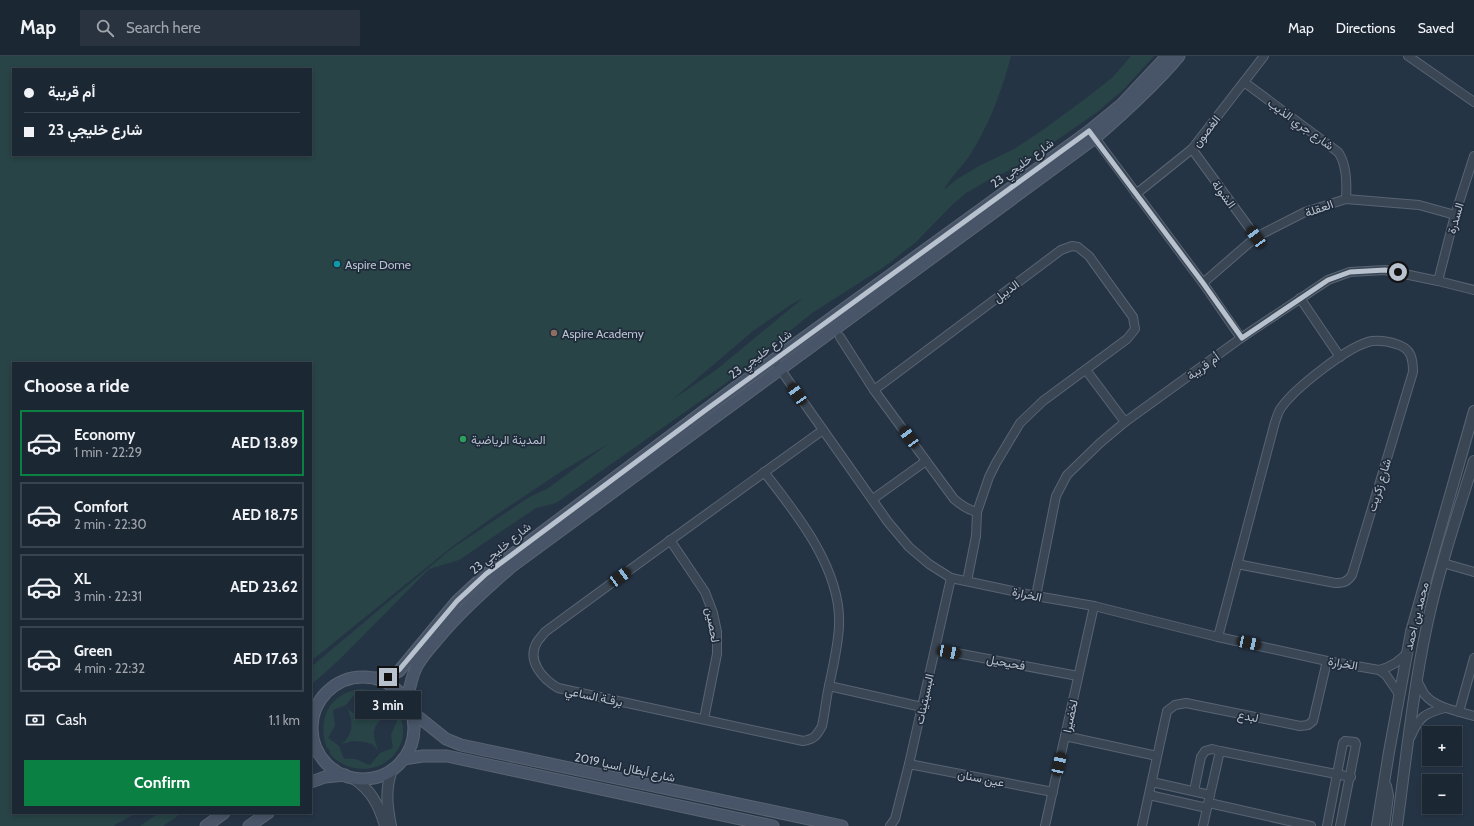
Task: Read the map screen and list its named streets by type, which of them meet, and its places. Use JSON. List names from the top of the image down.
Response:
{
  "streets": {
    "main road": ["شارع خليجي 23", "شارع أبطال اسيا 2019"],
    "street": [
      "شارع جري الذيب",
      "الغصون",
      "الشولة",
      "العقلة",
      "السدرة",
      "الديبل",
      "أم قريبة",
      "شارع زكريت",
      "الخرارة",
      "محمد بن احمد",
      "لحصين",
      "فحيحيل",
      "برقـة الساعي",
      "البسيتينات",
      "لخضيرا",
      "لبدع",
      "عين سنان"
    ]
  },
  "crossings": [
    ["شارع جري الذيب", "الغصون"],
    ["شارع جري الذيب", "العقلة"],
    ["الغصون", "الشولة"],
    ["شارع خليجي 23", "الخرارة"],
    ["شارع خليجي 23", "شارع أبطال اسيا 2019"],
    ["الشولة", "العقلة"],
    ["العقلة", "السدرة"],
    ["السدرة", "أم قريبة"],
    ["الديبل", "الخرارة"],
    ["أم قريبة", "الخرارة"],
    ["شارع زكريت", "الخرارة"],
    ["الخرارة", "برقـة الساعي"],
    ["الخرارة", "البسيتينات"],
    ["الخرارة", "لخضيرا"],
    ["الخرارة", "لبدع"],
    ["لحصين", "برقـة الساعي"],
    ["فحيحيل", "البسيتينات"],
    ["فحيحيل", "لخضيرا"],
    ["البسيتينات", "عين سنان"],
    ["لخضيرا", "عين سنان"]
  ],
  "places": ["Aspire Dome", "Aspire Academy", "المدينة الرياضية"],
  "page": {
    "header": "Map",
    "search": "Search here",
    "nav": ["Map", "Directions", "Saved"],
    "banner": ["أم قريبة", "شارع خليجي 23"],
    "heading": "Choose a ride",
    "list": [
      {
        "name": "Economy",
        "note": "1 min · 22:29",
        "value": "AED 13.89"
      },
      {
        "name": "Comfort",
        "note": "2 min · 22:30",
        "value": "AED 18.75"
      },
      {
        "name": "XL",
        "note": "3 min · 22:31",
        "value": "AED 23.62"
      },
      {
        "name": "Green",
        "note": "4 min · 22:32",
        "value": "AED 17.63"
      }
    ],
    "bubble": "3 min",
    "pay": ["Cash", "1.1 km"],
    "map_buttons": ["+", "−"],
    "buttons": "Confirm"
  }
}
